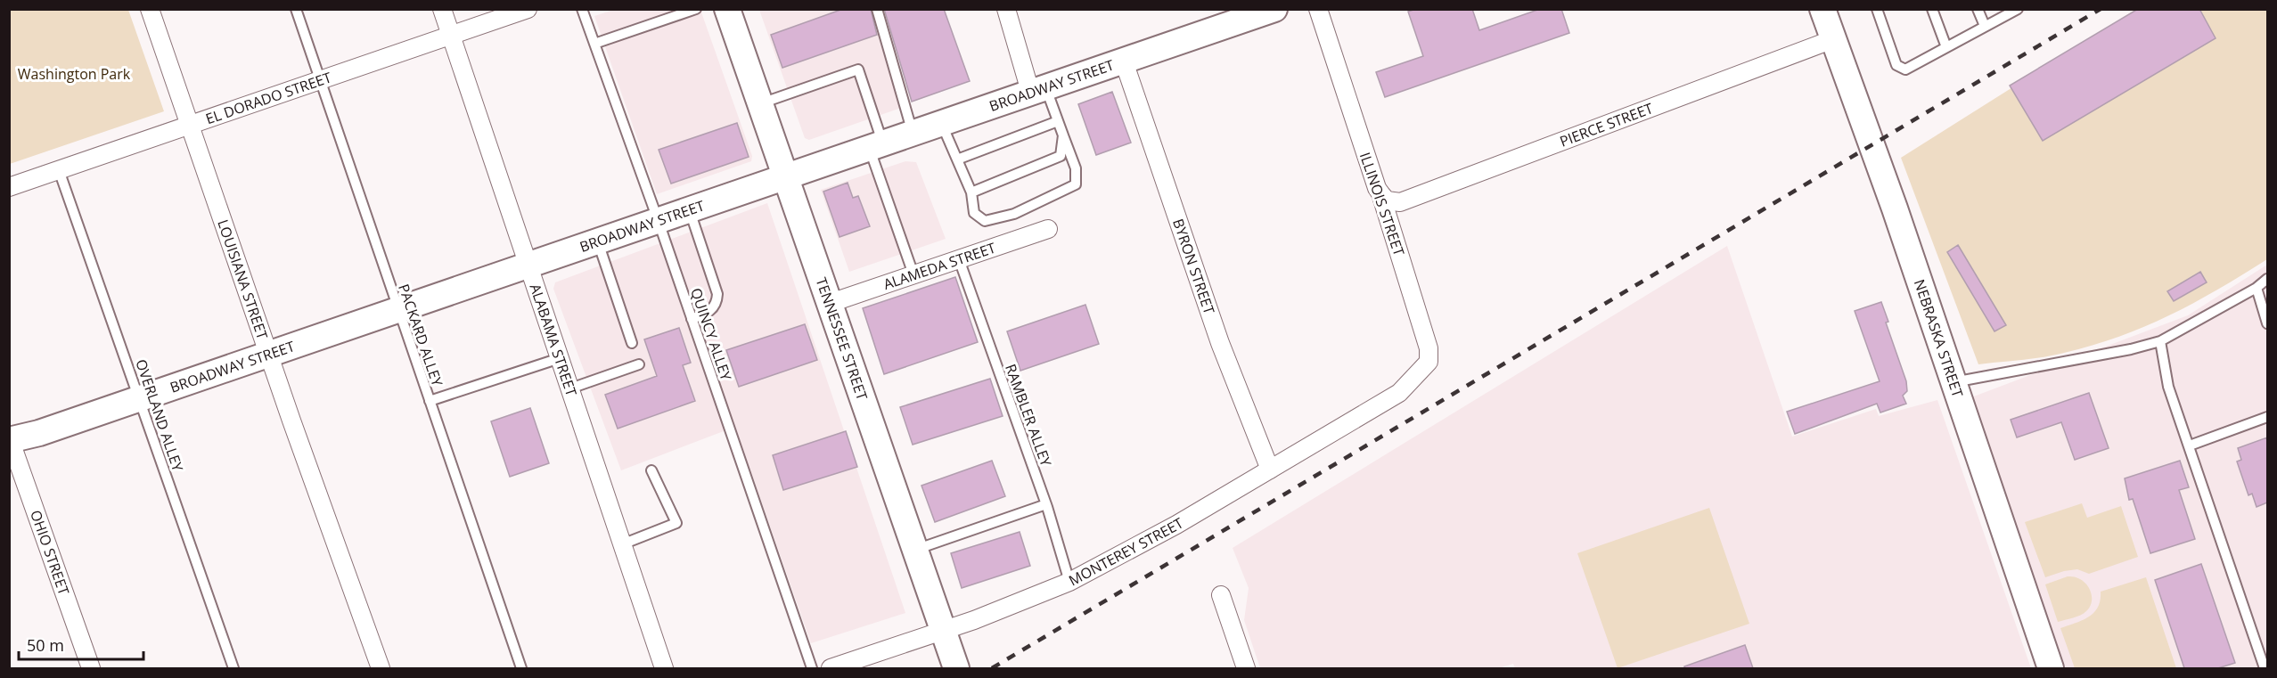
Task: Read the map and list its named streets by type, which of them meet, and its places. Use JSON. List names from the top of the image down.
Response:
{
  "streets": {
    "main road": ["BROADWAY STREET", "TENNESSEE STREET", "NEBRASKA STREET"],
    "street": [
      "EL DORADO STREET",
      "PIERCE STREET",
      "ILLINOIS STREET",
      "ALAMEDA STREET",
      "BYRON STREET",
      "LOUISIANA STREET",
      "ALABAMA STREET",
      "MONTEREY STREET",
      "OHIO STREET"
    ],
    "lane": [
      "QUINCY ALLEY",
      "PACKARD ALLEY",
      "OVERLAND ALLEY",
      "RAMBLER ALLEY"
    ]
  },
  "crossings": [
    ["BROADWAY STREET", "BYRON STREET"],
    ["BROADWAY STREET", "LOUISIANA STREET"],
    ["BROADWAY STREET", "QUINCY ALLEY"],
    ["BROADWAY STREET", "PACKARD ALLEY"],
    ["BROADWAY STREET", "ALABAMA STREET"],
    ["BROADWAY STREET", "TENNESSEE STREET"],
    ["BROADWAY STREET", "OVERLAND ALLEY"],
    ["BROADWAY STREET", "OHIO STREET"],
    ["EL DORADO STREET", "LOUISIANA STREET"],
    ["EL DORADO STREET", "PACKARD ALLEY"],
    ["EL DORADO STREET", "ALABAMA STREET"],
    ["EL DORADO STREET", "OVERLAND ALLEY"],
    ["PIERCE STREET", "ILLINOIS STREET"],
    ["PIERCE STREET", "NEBRASKA STREET"],
    ["ILLINOIS STREET", "MONTEREY STREET"],
    ["ALAMEDA STREET", "TENNESSEE STREET"],
    ["ALAMEDA STREET", "RAMBLER ALLEY"],
    ["BYRON STREET", "MONTEREY STREET"],
    ["TENNESSEE STREET", "MONTEREY STREET"],
    ["RAMBLER ALLEY", "MONTEREY STREET"]
  ],
  "parks": ["Washington Park"],
  "scale_bar": "50 m"
}
